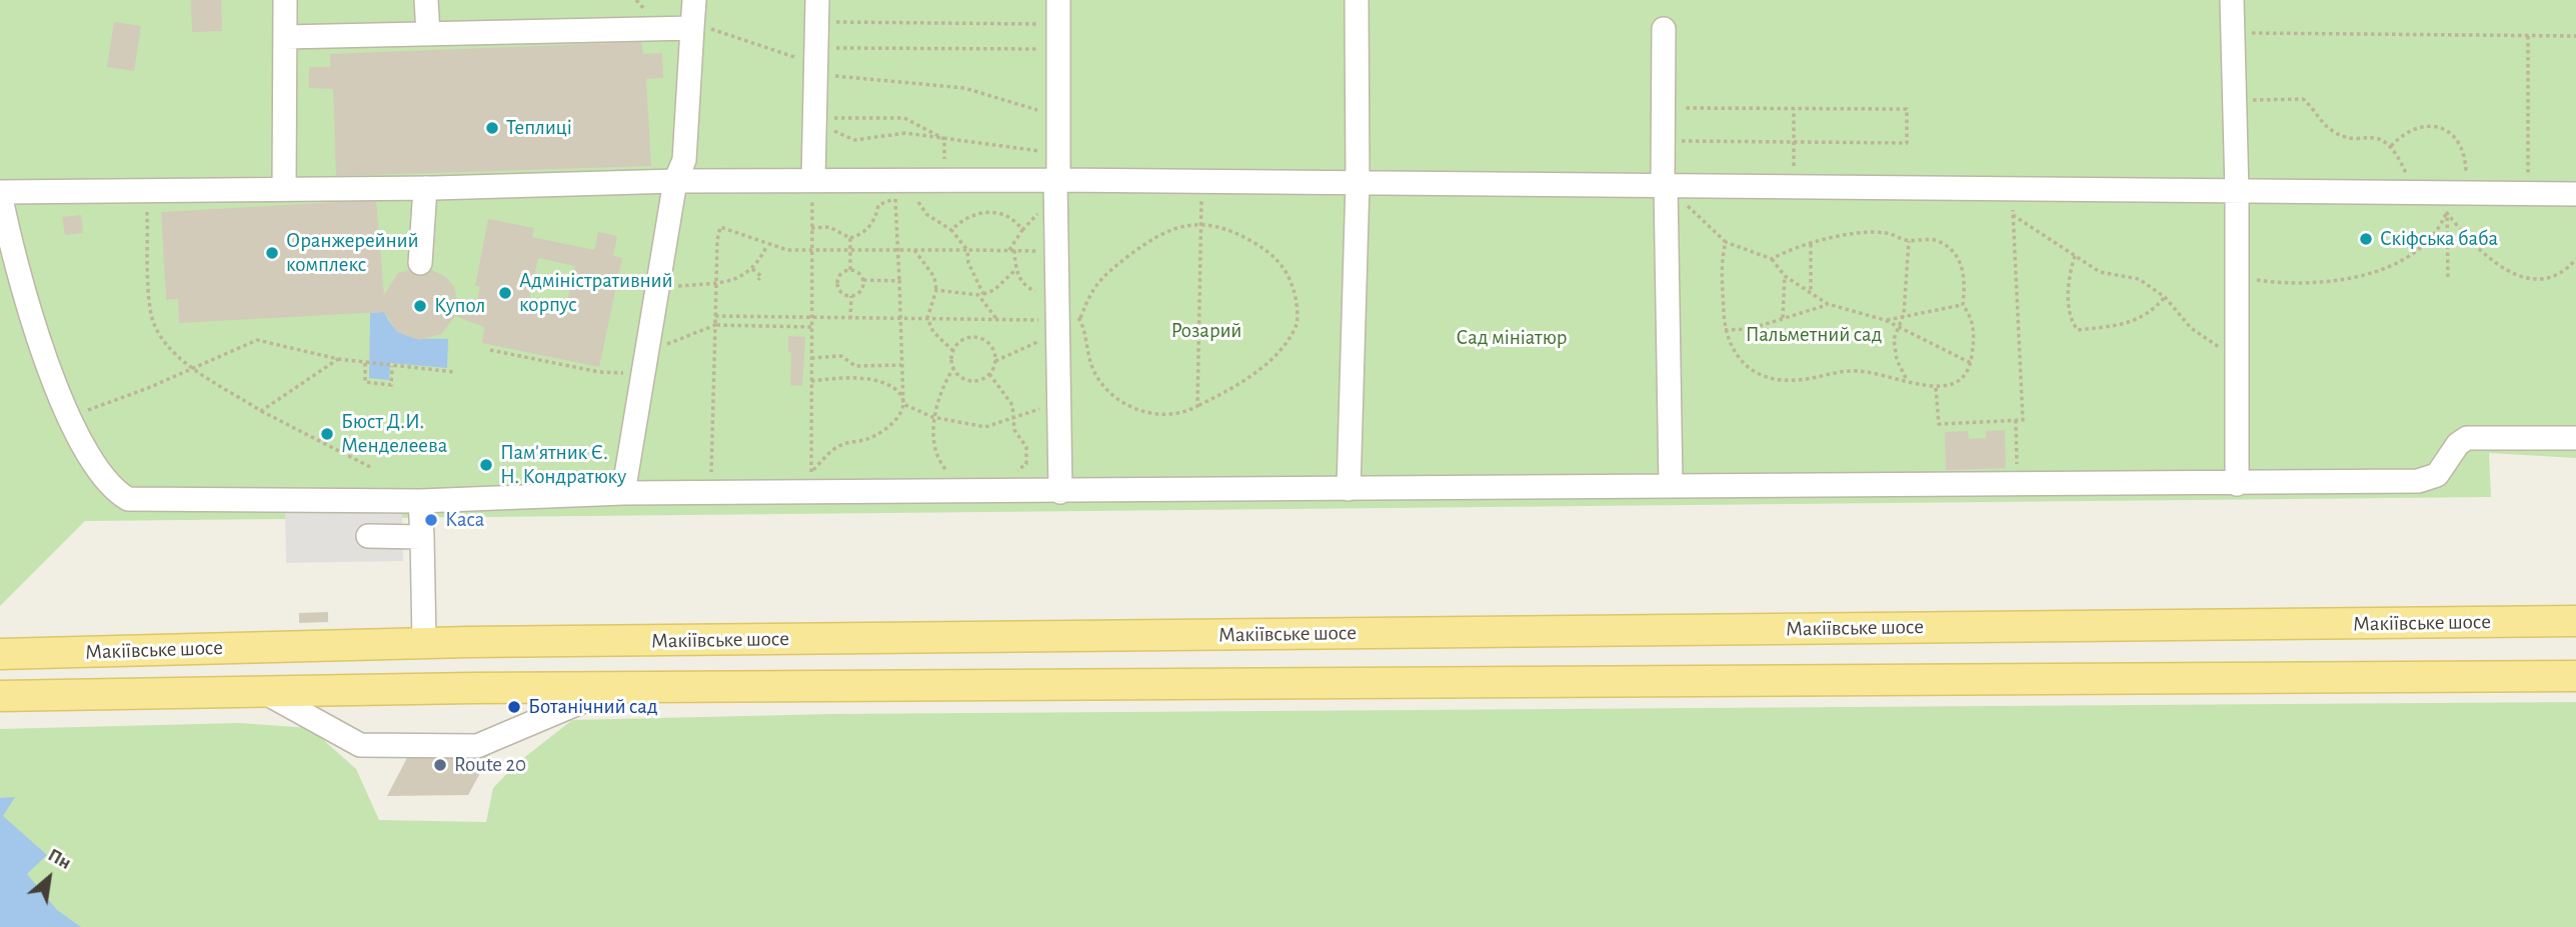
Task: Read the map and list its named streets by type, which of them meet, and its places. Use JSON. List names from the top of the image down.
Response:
{
  "streets": {
    "main road": ["Макіївське шосе"]
  },
  "parks": ["Розарий", "Пальметний сад", "Сад мініатюр"],
  "places": [
    "Теплиці",
    "Скіфська баба",
    "Оранжерейний комплекс",
    "Адміністративний корпус",
    "Купол",
    "Бюст Д.И. Менделеева",
    "Пам'ятник Є. Н. Кондратюку",
    "Каса",
    "Ботанічний сад",
    "Route 20"
  ],
  "north": "top right"
}
